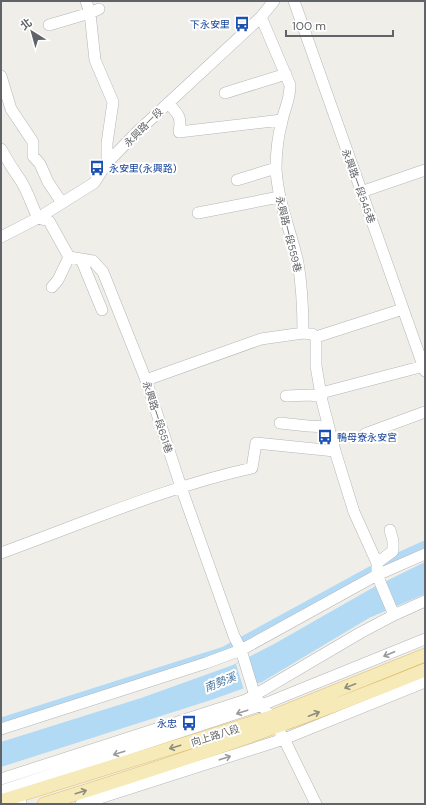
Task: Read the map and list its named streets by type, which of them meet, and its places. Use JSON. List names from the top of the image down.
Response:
{
  "streets": {
    "main road": ["向上路八段"],
    "street": [
      "永興路一段",
      "永興路一段545巷",
      "永興路一段559巷",
      "永興路一段651巷"
    ]
  },
  "crossings": [
    ["永興路一段", "永興路一段559巷"],
    ["永興路一段651巷", "向上路八段"]
  ],
  "water": ["南勢溪"],
  "places": {
    "bus stop": [
      "下永安里",
      "永安里(永興路)",
      "鴨母寮永安宮",
      "永忠"
    ]
  },
  "scale_bar": "100 m",
  "north": "top left"
}
